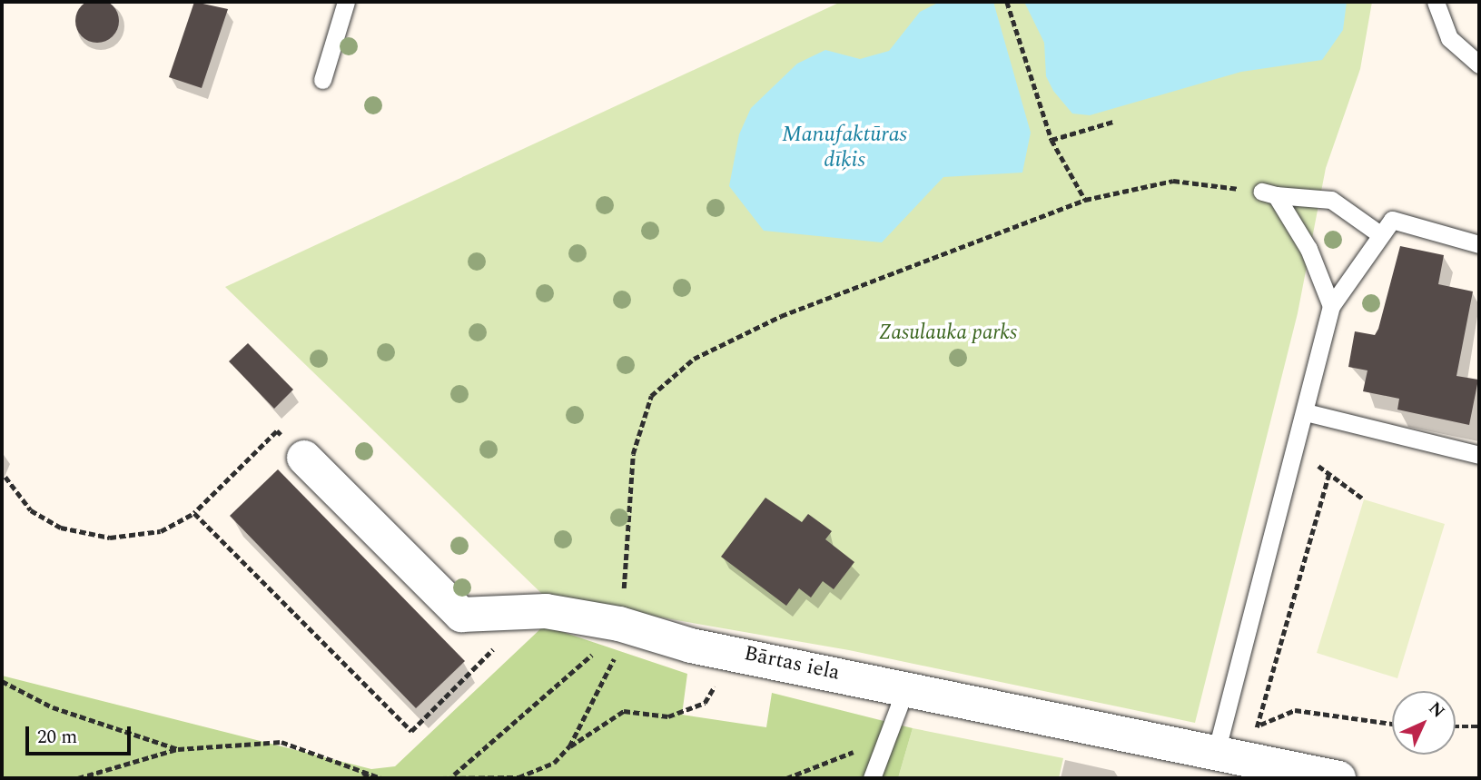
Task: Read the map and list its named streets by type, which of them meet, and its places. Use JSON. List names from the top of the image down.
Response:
{
  "streets": {
    "street": ["Bārtas iela"]
  },
  "water": ["Manufaktūras dīķis"],
  "parks": ["Zasulauka parks"],
  "scale_bar": "20 m",
  "north": "top right"
}
